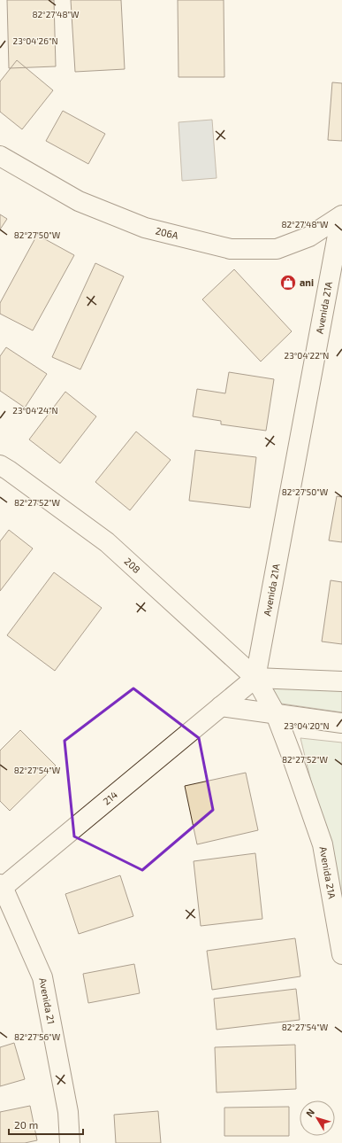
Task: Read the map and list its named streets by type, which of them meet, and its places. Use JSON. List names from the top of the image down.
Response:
{
  "streets": {
    "street": [
      "206A",
      "Avenida 21A",
      "208",
      "214",
      "Avenida 21"
    ]
  },
  "crossings": [
    ["206A", "Avenida 21A"],
    ["Avenida 21A", "208"],
    ["Avenida 21A", "214"],
    ["208", "214"],
    ["214", "Avenida 21"]
  ],
  "places": {
    "shop": ["ani"]
  },
  "scale_bar": "20 m",
  "north": "top left",
  "coordinates": [
    "82°27'48\"W",
    "23°04'26\"N",
    "82°27'50\"W",
    "23°04'22\"N",
    "23°04'24\"N",
    "82°27'52\"W",
    "23°04'20\"N",
    "82°27'54\"W",
    "82°27'56\"W"
  ]
}
